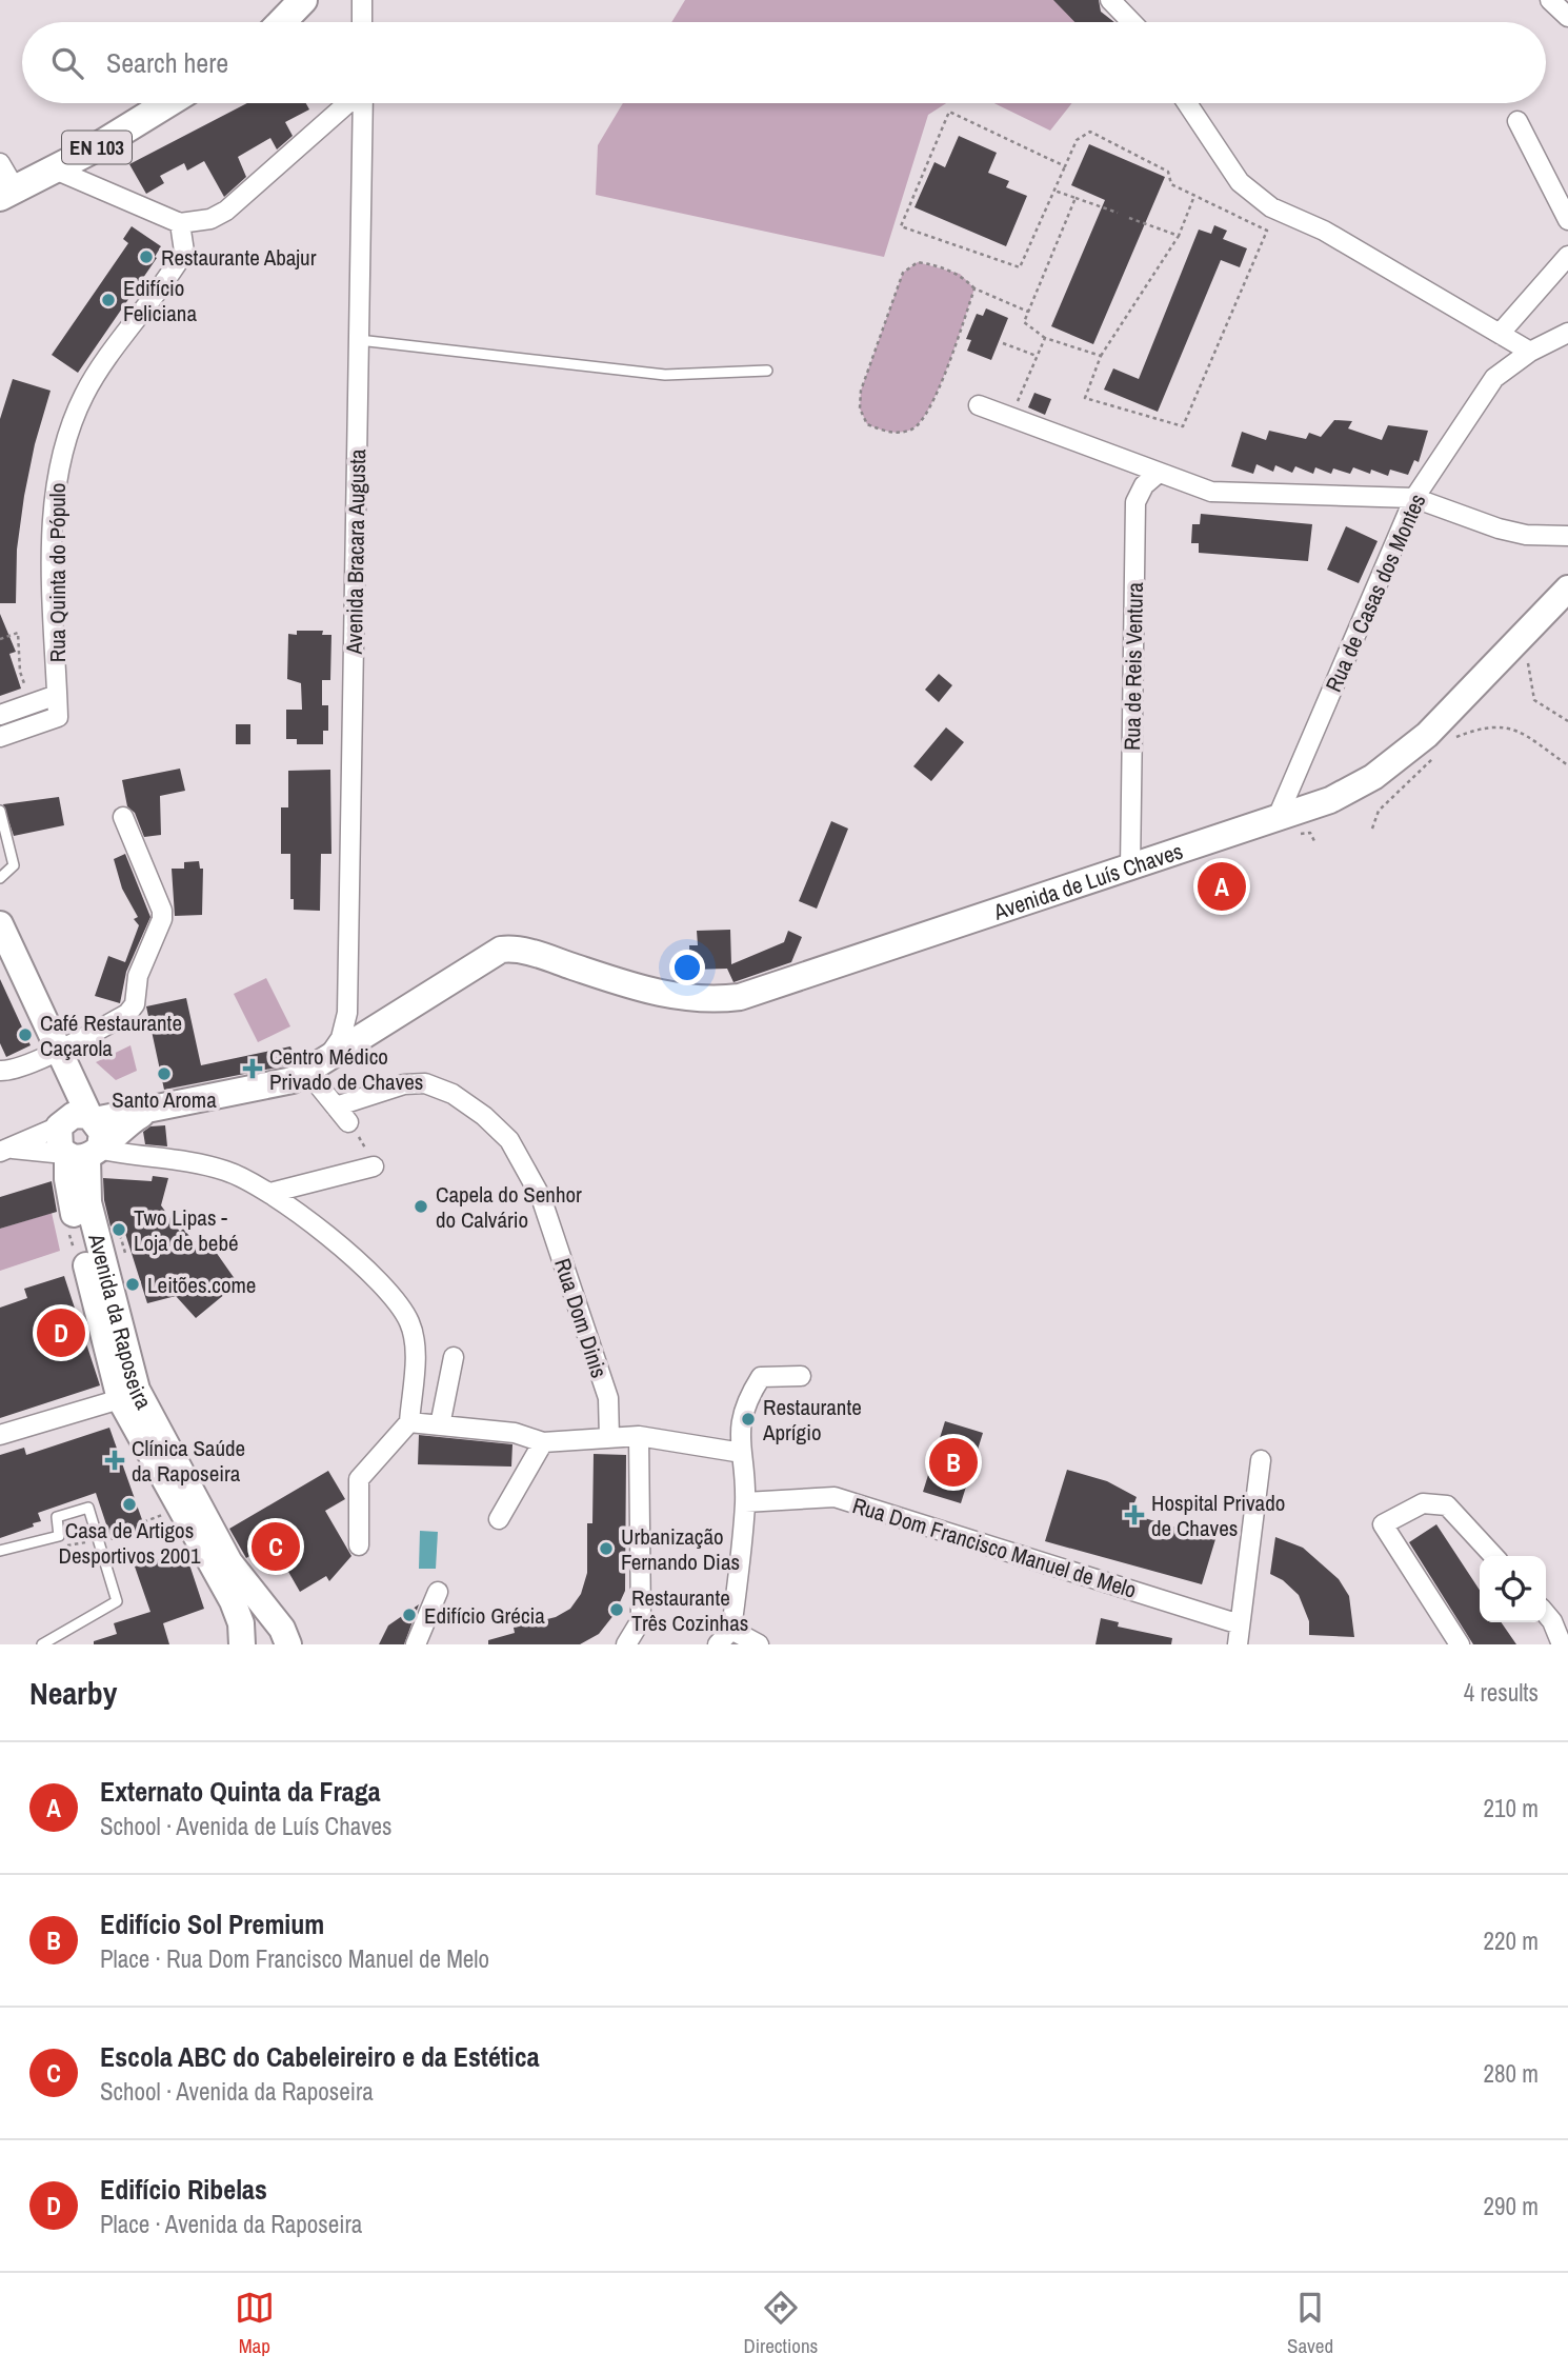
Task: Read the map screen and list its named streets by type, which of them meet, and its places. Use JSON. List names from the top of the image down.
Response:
{
  "streets": {
    "main road": ["EN 103", "Avenida de Luís Chaves", "Avenida da Raposeira"],
    "street": [
      "Avenida Bracara Augusta",
      "Rua Quinta do Pópulo",
      "Rua de Casas dos Montes",
      "Rua de Reis Ventura",
      "Rua Dom Dinis",
      "Rua Dom Francisco Manuel de Melo"
    ]
  },
  "crossings": [
    ["Avenida Bracara Augusta", "Avenida de Luís Chaves"],
    ["Rua de Casas dos Montes", "Avenida de Luís Chaves"],
    ["Rua de Reis Ventura", "Avenida de Luís Chaves"],
    ["Avenida de Luís Chaves", "Avenida da Raposeira"]
  ],
  "places": {
    "other": [
      "Restaurante Abajur",
      "Edifício Feliciana",
      "Café Restaurante Caçarola",
      "Santo Aroma",
      "Capela do Senhor do Calvário",
      "Two Lipas - Loja de bebé",
      "Leitões.come",
      "Restaurante Aprígio",
      "Casa de Artigos Desportivos 2001",
      "Urbanização Fernando Dias",
      "Restaurante Três Cozinhas",
      "Edifício Grécia"
    ],
    "health": ["Centro Médico Privado de Chaves", "Clínica Saúde da Raposeira", "Hospital Privado de Chaves"]
  },
  "page": {
    "search": "Search here",
    "pins": [
      "A",
      "D",
      "B",
      "C"
    ],
    "heading": ["Nearby", "4 results"],
    "list": [
      {
        "mark": "A",
        "name": "Externato Quinta da Fraga",
        "note": "School · Avenida de Luís Chaves",
        "value": "210 m"
      },
      {
        "mark": "B",
        "name": "Edifício Sol Premium",
        "note": "Place · Rua Dom Francisco Manuel de Melo",
        "value": "220 m"
      },
      {
        "mark": "C",
        "name": "Escola ABC do Cabeleireiro e da Estética",
        "note": "School · Avenida da Raposeira",
        "value": "280 m"
      },
      {
        "mark": "D",
        "name": "Edifício Ribelas",
        "note": "Place · Avenida da Raposeira",
        "value": "290 m"
      }
    ],
    "nav": ["Map", "Directions", "Saved"]
  }
}
